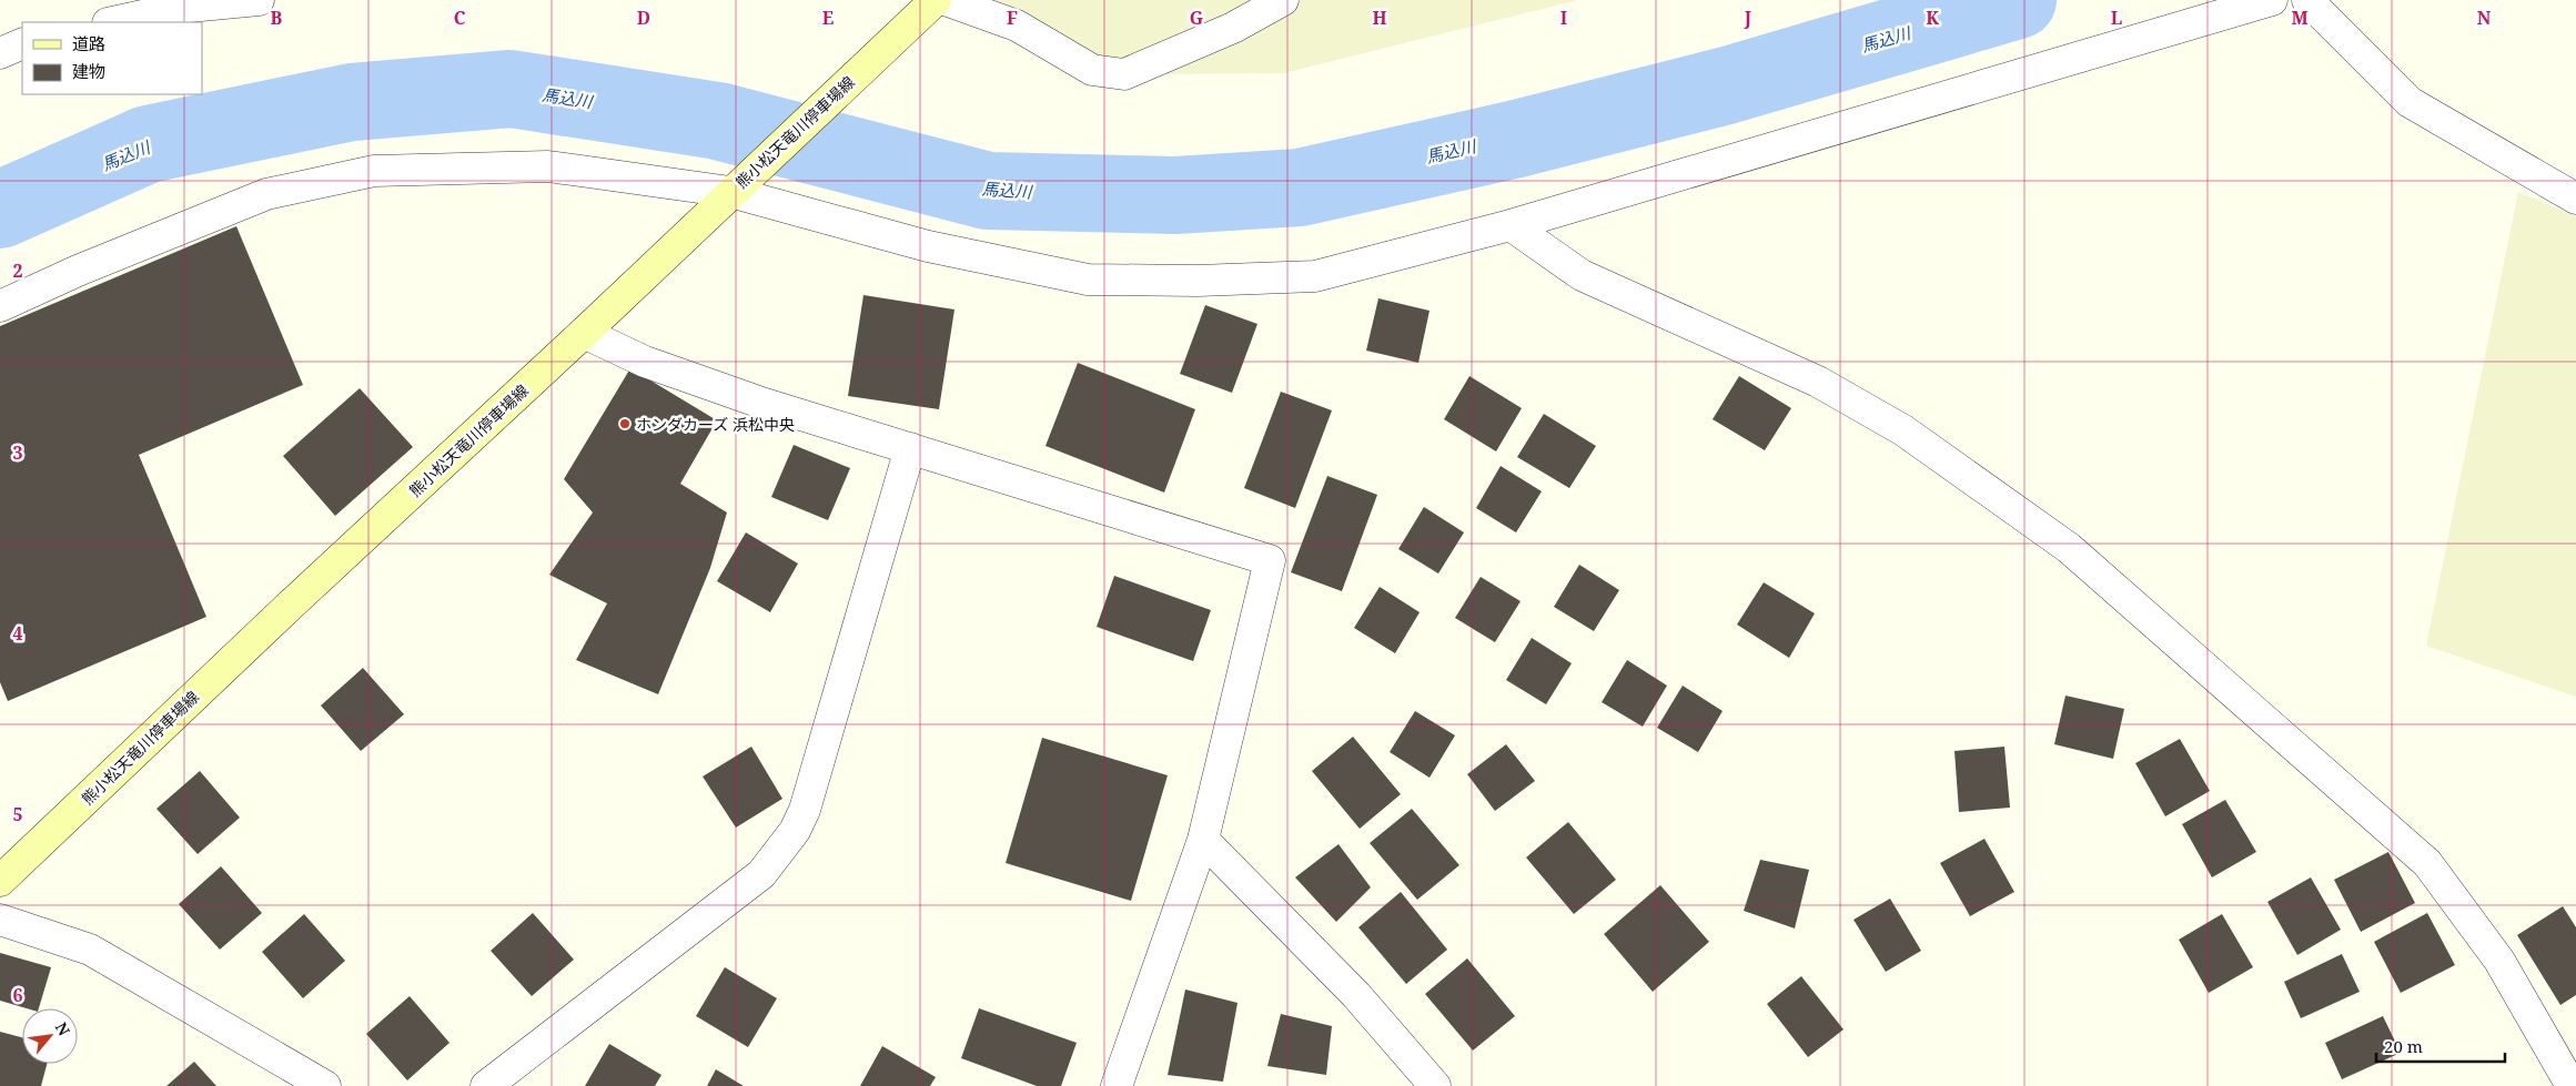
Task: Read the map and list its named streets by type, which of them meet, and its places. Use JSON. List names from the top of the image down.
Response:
{
  "streets": {
    "main road": ["熊小松天竜川停車場線"]
  },
  "water": ["馬込川"],
  "places": ["ホンダカーズ 浜松中央"],
  "legend": ["道路", "建物"],
  "scale_bar": "20 m",
  "north": "top right",
  "grid": {
    "columns": [
      "B",
      "C",
      "D",
      "E",
      "F",
      "G",
      "H",
      "I",
      "J",
      "K",
      "L",
      "M",
      "N"
    ],
    "rows": [
      "2",
      "3",
      "4",
      "5",
      "6"
    ]
  }
}
